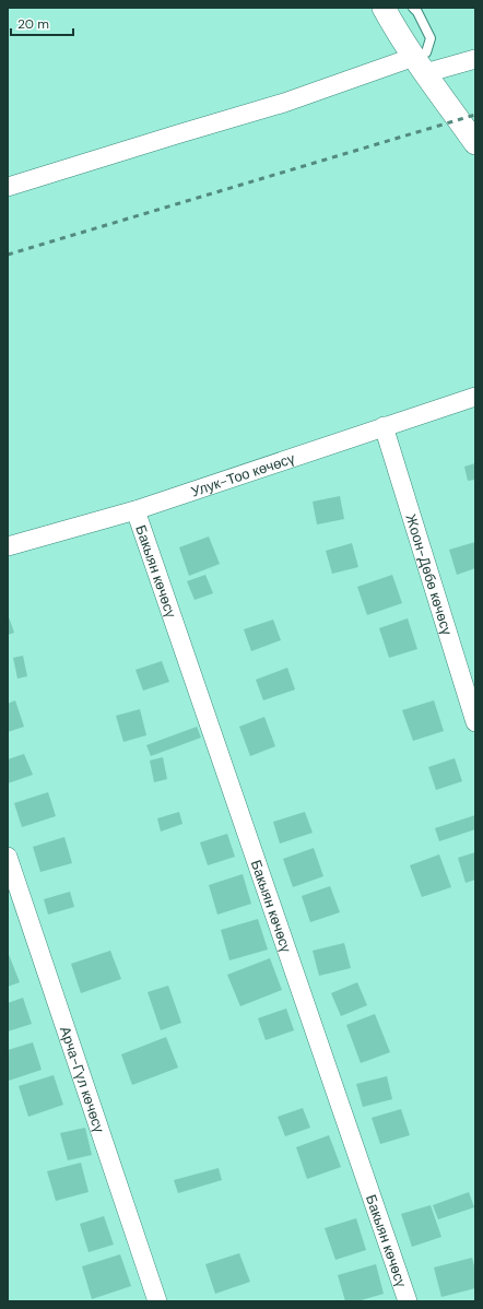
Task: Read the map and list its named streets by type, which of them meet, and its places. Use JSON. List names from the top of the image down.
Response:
{
  "streets": {
    "street": [
      "Улук-Тоо көчөсү",
      "Бакыян көчөсү",
      "Жоон-Дөбө көчөсү",
      "Арча-Гүл көчөсү"
    ]
  },
  "crossings": [
    ["Улук-Тоо көчөсү", "Бакыян көчөсү"],
    ["Улук-Тоо көчөсү", "Жоон-Дөбө көчөсү"]
  ],
  "scale_bar": "20 m"
}
